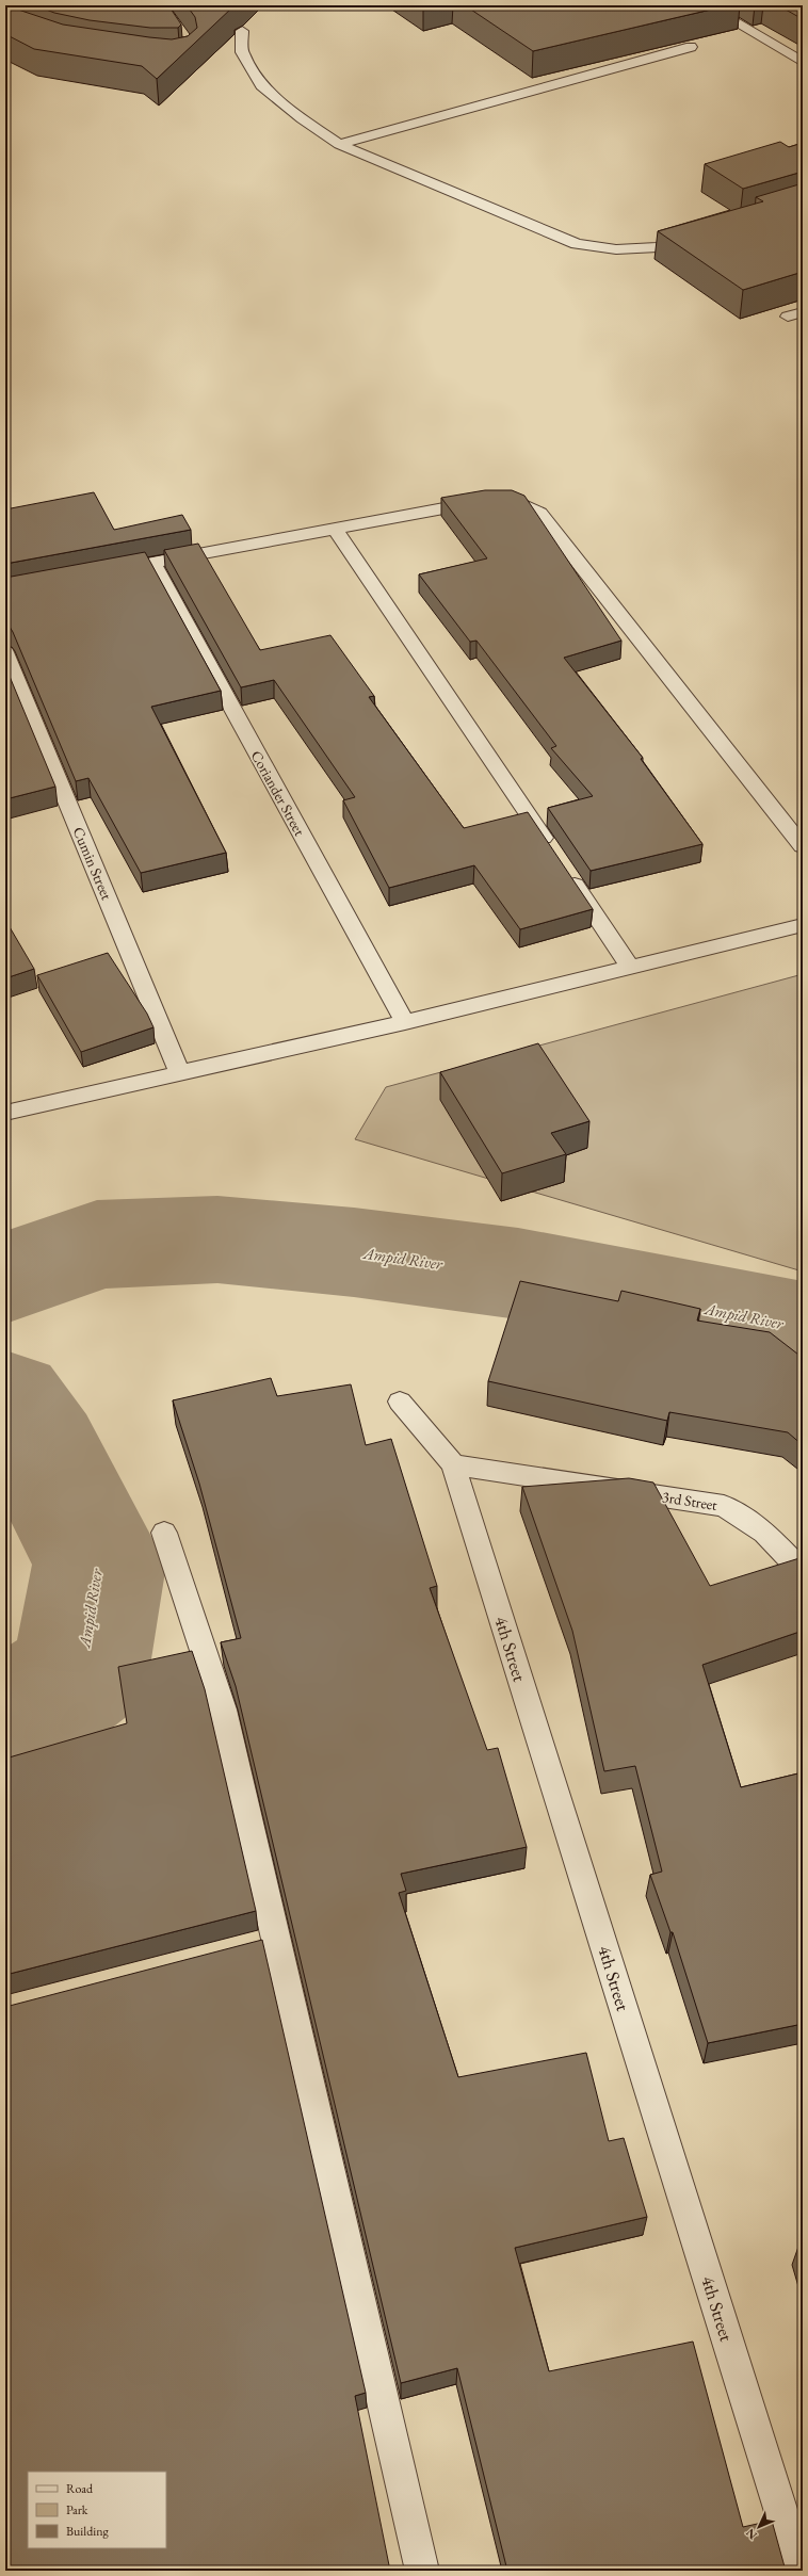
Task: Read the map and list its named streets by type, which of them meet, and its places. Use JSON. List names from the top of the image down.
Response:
{
  "streets": {
    "street": [
      "Coriander Street",
      "Cumin Street",
      "3rd Street",
      "4th Street"
    ]
  },
  "crossings": [
    ["3rd Street", "4th Street"]
  ],
  "water": ["Ampid River"],
  "legend": ["Road", "Park", "Building"],
  "north": "bottom left"
}
